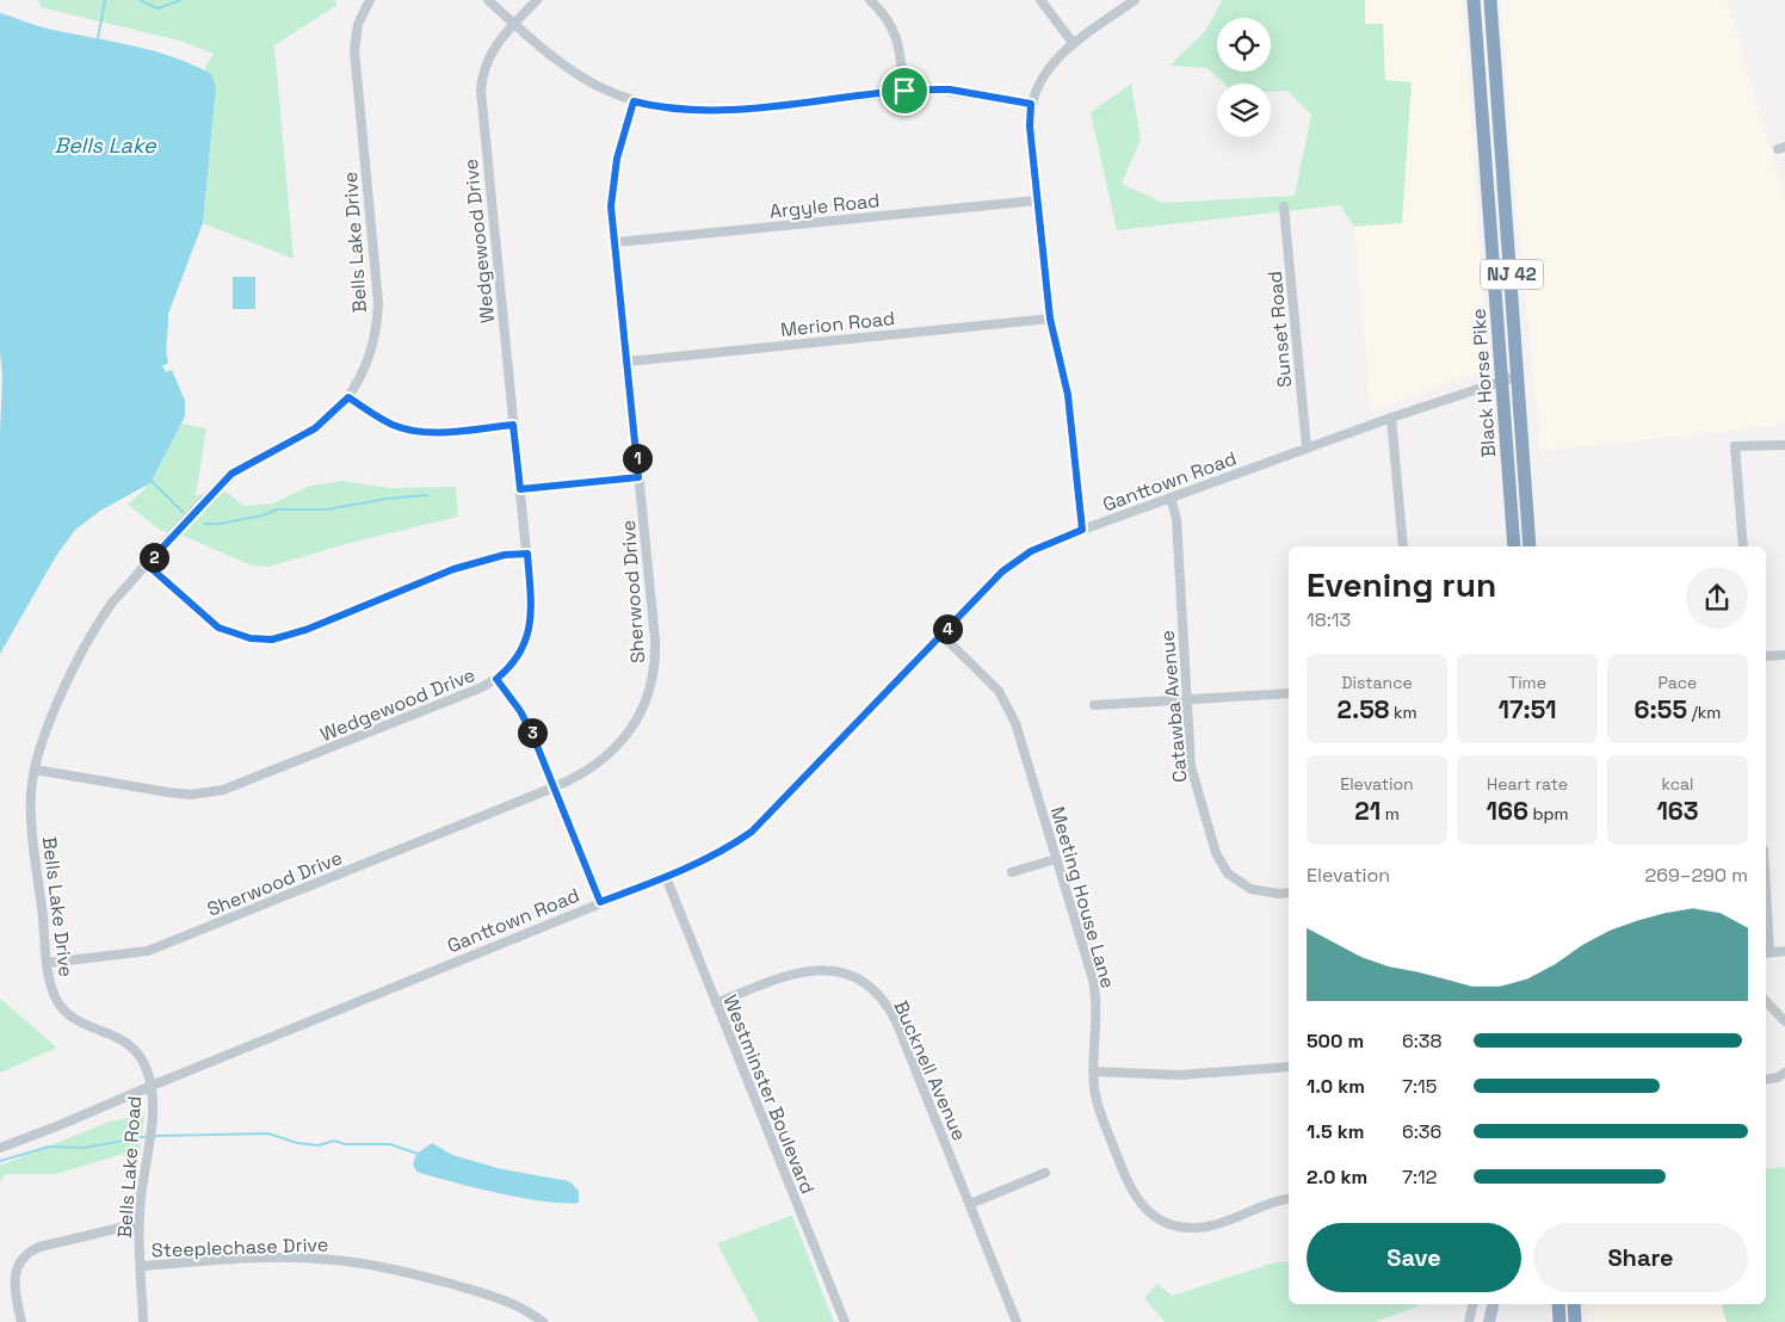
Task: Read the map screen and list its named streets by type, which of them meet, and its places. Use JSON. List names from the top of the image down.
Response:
{
  "streets": {
    "highway": ["NJ 42", "Black Horse Pike"],
    "street": [
      "Argyle Road",
      "Wedgewood Drive",
      "Bells Lake Drive",
      "Merion Road",
      "Sunset Road",
      "Ganttown Road",
      "Sherwood Drive",
      "Catawba Avenue",
      "Meeting House Lane",
      "Bucknell Avenue",
      "Westminster Boulevard",
      "Bells Lake Road",
      "Steeplechase Drive"
    ]
  },
  "crossings": [
    ["Argyle Road", "Sherwood Drive"],
    ["Wedgewood Drive", "Bells Lake Drive"],
    ["Bells Lake Drive", "Ganttown Road"],
    ["Bells Lake Drive", "Sherwood Drive"],
    ["Bells Lake Drive", "Bells Lake Road"],
    ["Merion Road", "Sherwood Drive"],
    ["Sunset Road", "Ganttown Road"],
    ["Black Horse Pike", "Ganttown Road"],
    ["Ganttown Road", "Catawba Avenue"],
    ["Ganttown Road", "Meeting House Lane"],
    ["Ganttown Road", "Westminster Boulevard"],
    ["Ganttown Road", "Bells Lake Road"],
    ["Bucknell Avenue", "Westminster Boulevard"],
    ["Bells Lake Road", "Steeplechase Drive"]
  ],
  "water": ["Bells Lake"],
  "page": {
    "pins": [
      "1",
      "2",
      "4",
      "3"
    ],
    "heading": ["Evening run", "18:13"],
    "stats": [
      ["Distance", "2.58 km"],
      ["Time", "17:51"],
      ["Pace", "6:55 /km"],
      ["Elevation", "21 m"],
      ["Heart rate", "166 bpm"],
      ["kcal", "163"]
    ],
    "chart": ["Elevation", "269–290 m"],
    "list": [
      {
        "name": "500 m",
        "note": "6:38"
      },
      {
        "name": "1.0 km",
        "note": "7:15"
      },
      {
        "name": "1.5 km",
        "note": "6:36"
      },
      {
        "name": "2.0 km",
        "note": "7:12"
      }
    ],
    "buttons": ["Save", "Share"]
  }
}
